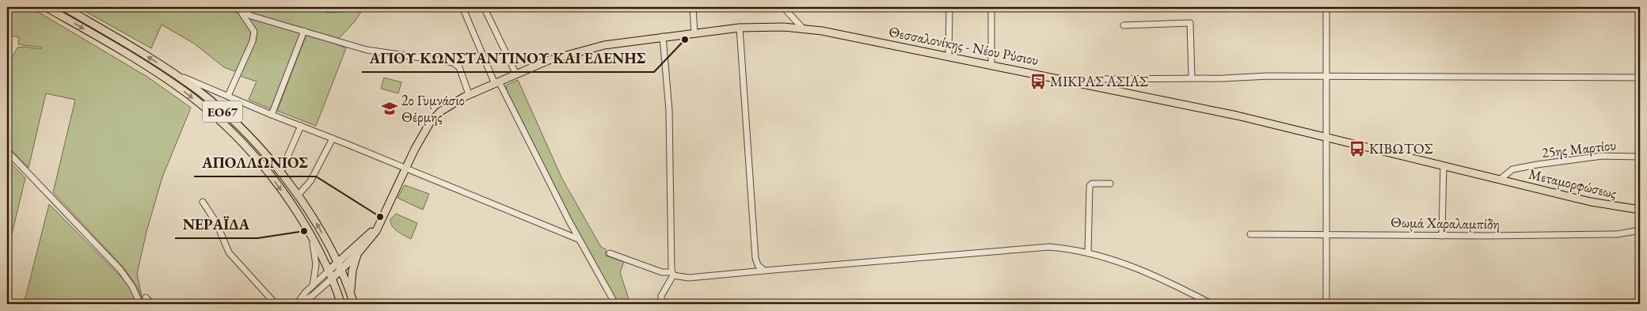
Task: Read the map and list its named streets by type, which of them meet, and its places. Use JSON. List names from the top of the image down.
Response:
{
  "streets": {
    "main road": ["Θεσσαλονίκης - Νέου Ρύσιου", "ΕΟ67", "Μεταμορφώσεως"],
    "street": ["25ης Μαρτίου", "Θωμά Χαραλαμπίδη"]
  },
  "crossings": [
    ["Θεσσαλονίκης - Νέου Ρύσιου", "ΕΟ67"],
    ["Θεσσαλονίκης - Νέου Ρύσιου", "25ης Μαρτίου"],
    ["Θεσσαλονίκης - Νέου Ρύσιου", "Μεταμορφώσεως"],
    ["25ης Μαρτίου", "Μεταμορφώσεως"]
  ],
  "places": {
    "other": ["ΑΓΙΟΥ ΚΩΝΣΤΑΝΤΙΝΟΥ ΚΑΙ ΕΛΕΝΗΣ", "ΑΠΟΛΛΩΝΙΟΣ", "ΝΕΡΑΪΔΑ"],
    "bus stop": ["ΜΙΚΡΑΣ ΑΣΙΑΣ", "ΚΙΒΩΤΟΣ"],
    "school or university": ["2ο Γυμνάσιο Θέρμης"]
  }
}
